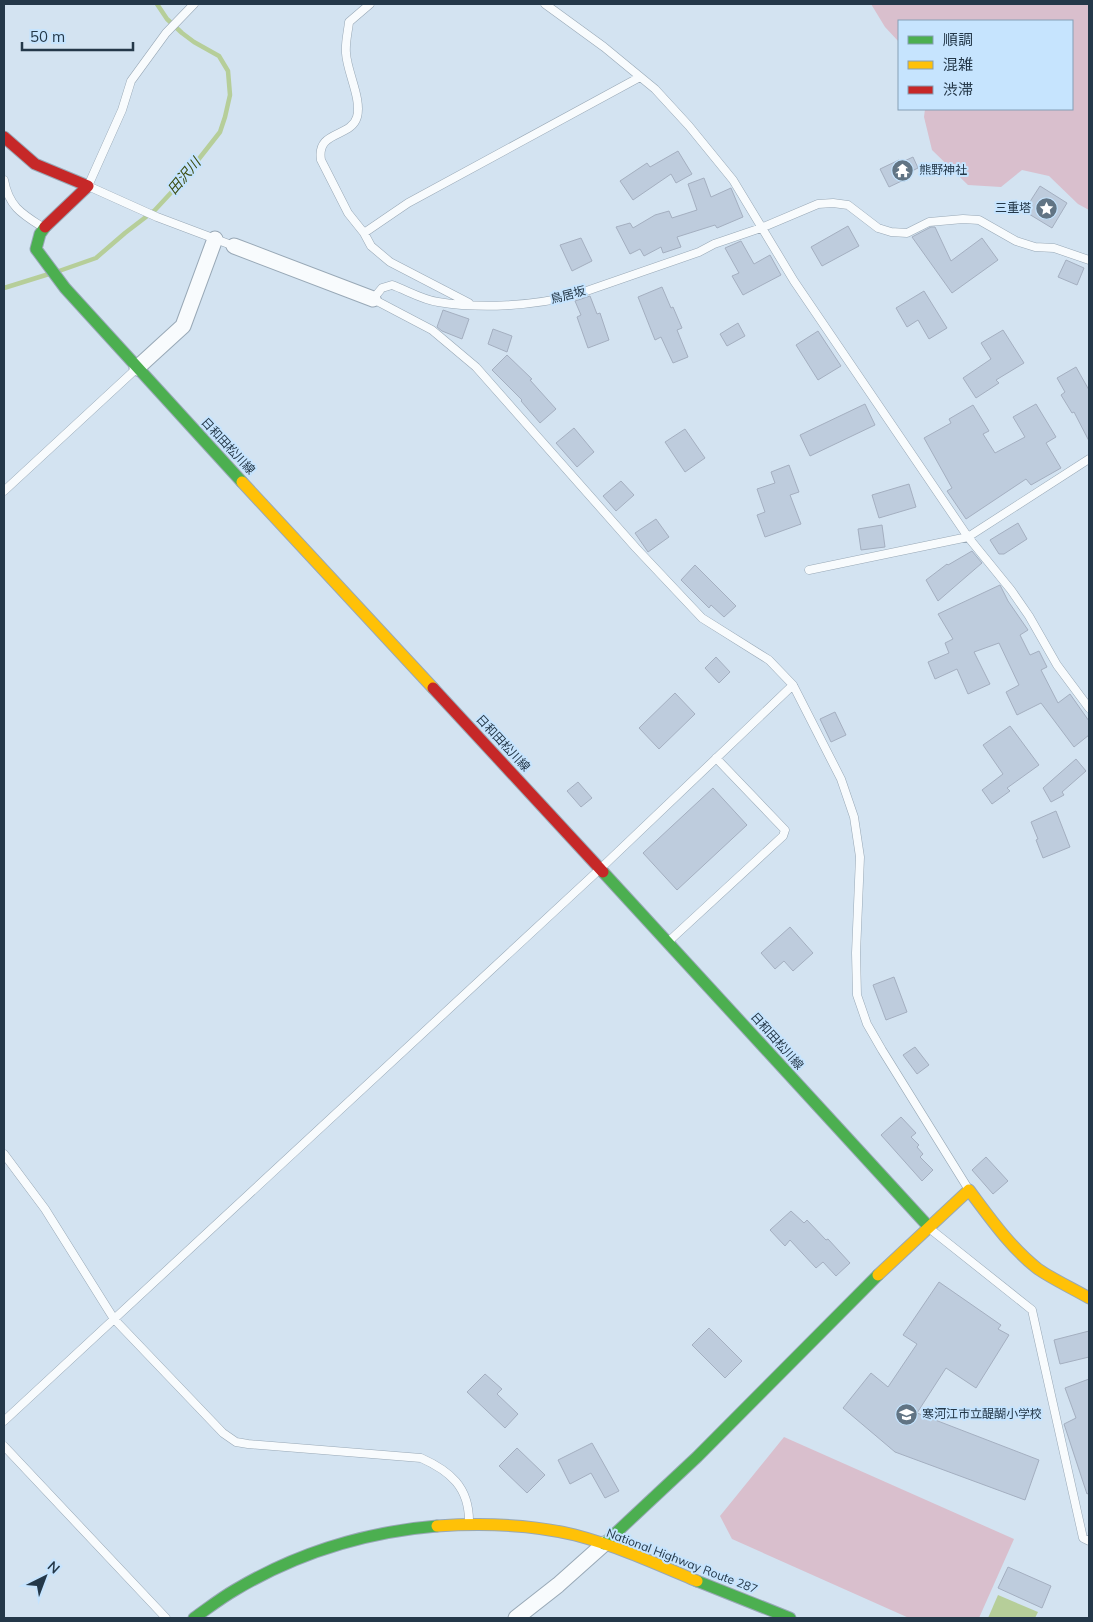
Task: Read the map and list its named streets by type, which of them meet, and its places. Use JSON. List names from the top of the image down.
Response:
{
  "streets": {
    "main road": ["日和田松川線", "National Highway Route 287"],
    "lane": ["鳥居坂"]
  },
  "water": ["田沢川"],
  "places": {
    "temple": ["熊野神社"],
    "place": ["三重塔"],
    "school or university": ["寒河江市立醍醐小学校"]
  },
  "legend": ["順調", "混雑", "渋滞"],
  "scale_bar": "50 m",
  "north": "top right"
}
